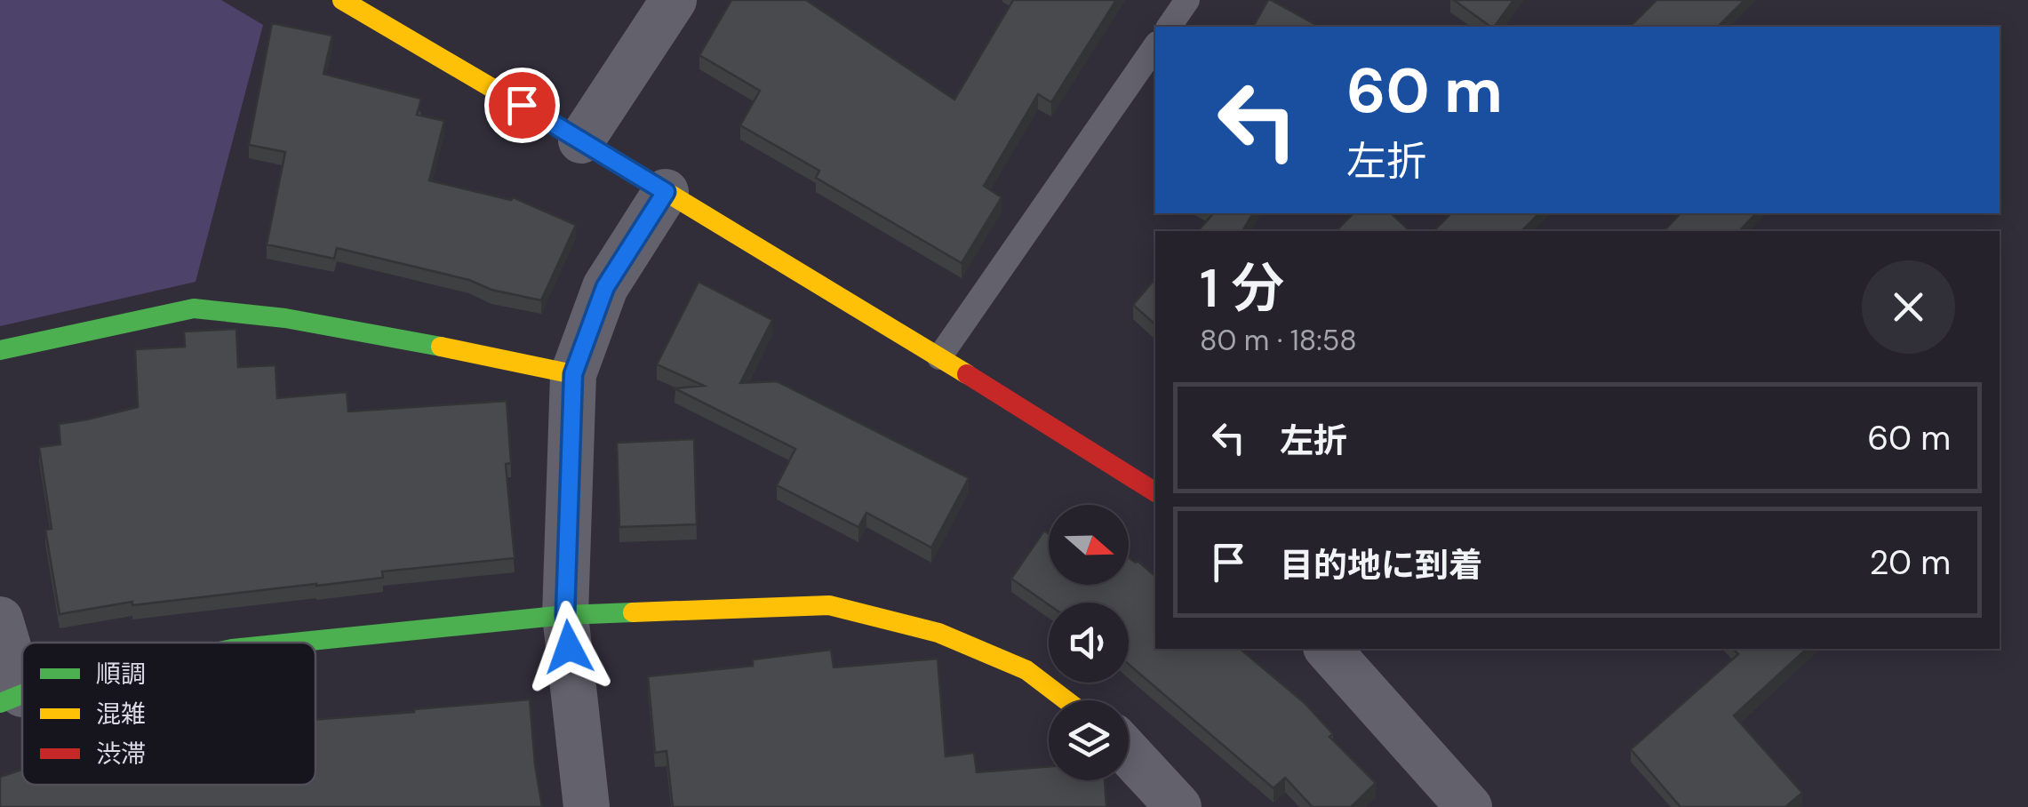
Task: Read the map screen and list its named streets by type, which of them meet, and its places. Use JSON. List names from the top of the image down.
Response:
{
  "legend": ["順調", "混雑", "渋滞"],
  "north": "right",
  "page": {
    "turn": ["60 m", "左折"],
    "heading": ["1 分", "80 m · 18:58"],
    "list": [
      {
        "name": "左折",
        "value": "60 m"
      },
      {
        "name": "目的地に到着",
        "value": "20 m"
      }
    ]
  }
}
